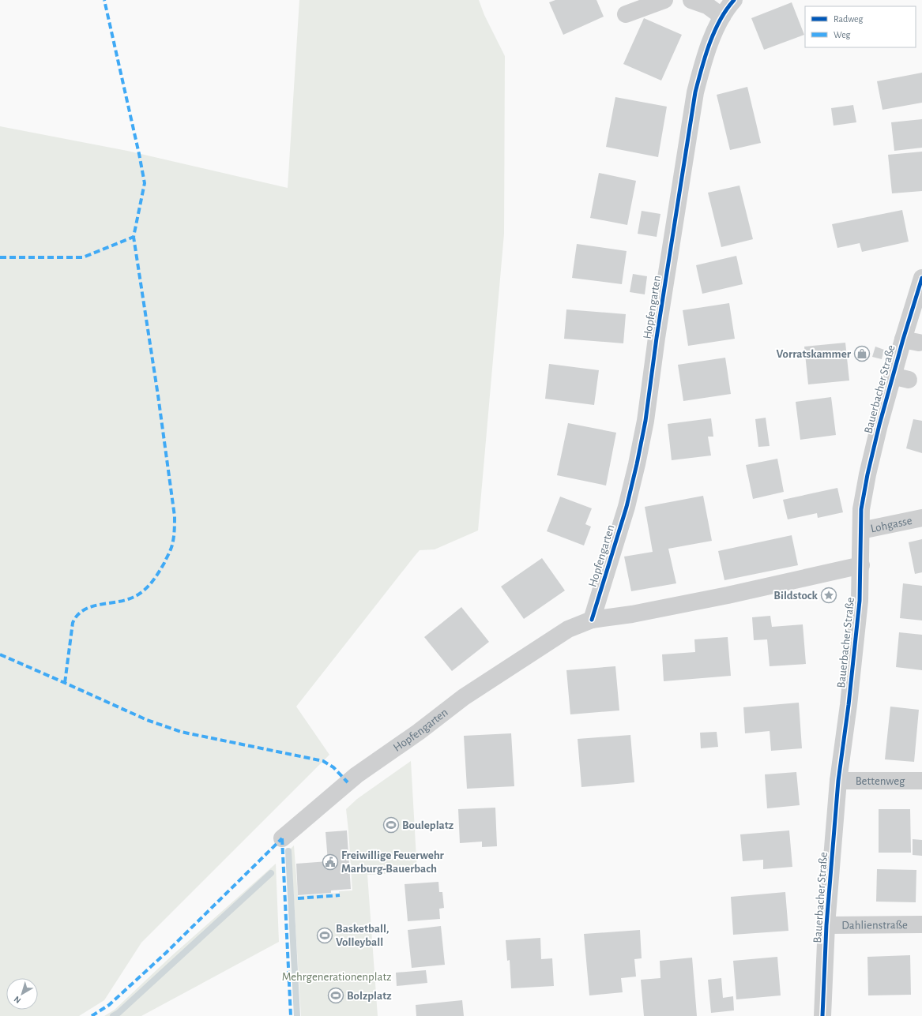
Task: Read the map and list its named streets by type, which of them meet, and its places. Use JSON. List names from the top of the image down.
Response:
{
  "streets": {
    "street": [
      "Hopfengarten",
      "Bauerbacher Straße",
      "Lohgasse",
      "Bettenweg",
      "Dahlienstraße"
    ]
  },
  "crossings": [
    ["Hopfengarten", "Bauerbacher Straße"],
    ["Bauerbacher Straße", "Lohgasse"],
    ["Bauerbacher Straße", "Bettenweg"],
    ["Bauerbacher Straße", "Dahlienstraße"]
  ],
  "parks": ["Mehrgenerationenplatz"],
  "places": {
    "shop": ["Vorratskammer"],
    "place": ["Bildstock"],
    "sports": ["Bouleplatz", "Basketball, Volleyball", "Bolzplatz"],
    "public building": ["Freiwillige Feuerwehr Marburg-Bauerbach"]
  },
  "legend": ["Radweg", "Weg"],
  "north": "bottom left"
}
